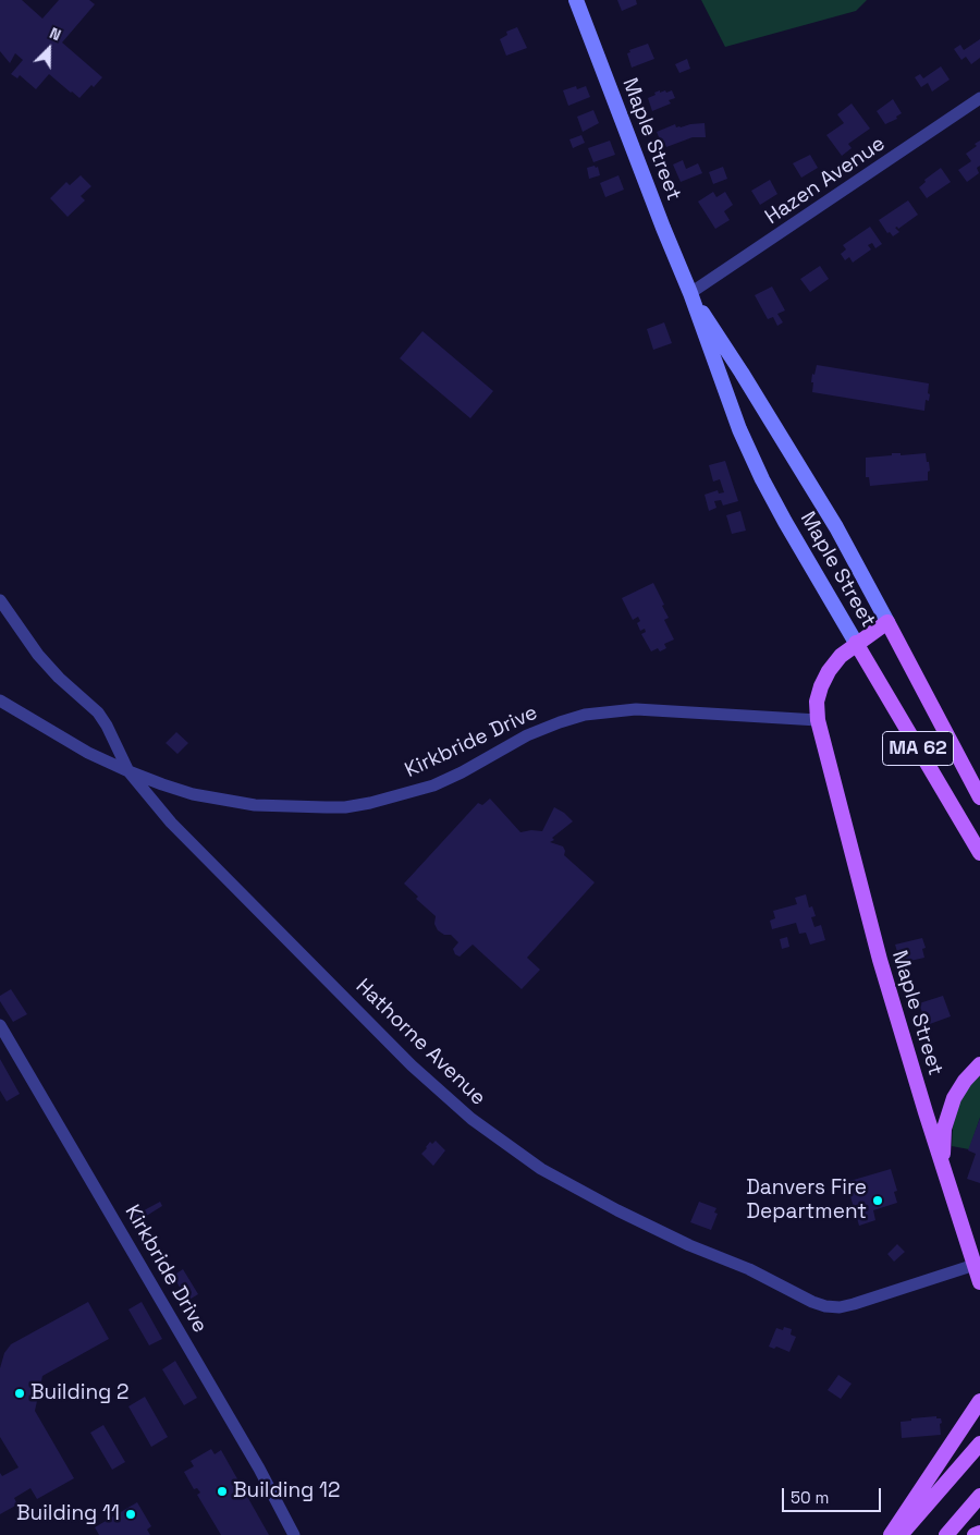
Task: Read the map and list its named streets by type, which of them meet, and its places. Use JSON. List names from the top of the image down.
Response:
{
  "streets": {
    "main road": ["Maple Street", "MA 62"],
    "street": ["Hazen Avenue", "Kirkbride Drive", "Hathorne Avenue"]
  },
  "crossings": [
    ["Maple Street", "Hazen Avenue"],
    ["Maple Street", "Kirkbride Drive"],
    ["Maple Street", "Hathorne Avenue"],
    ["Kirkbride Drive", "Hathorne Avenue"]
  ],
  "places": [
    "Danvers Fire Department",
    "Building 2",
    "Building 12",
    "Building 11"
  ],
  "scale_bar": "50 m",
  "north": "top right"
}
